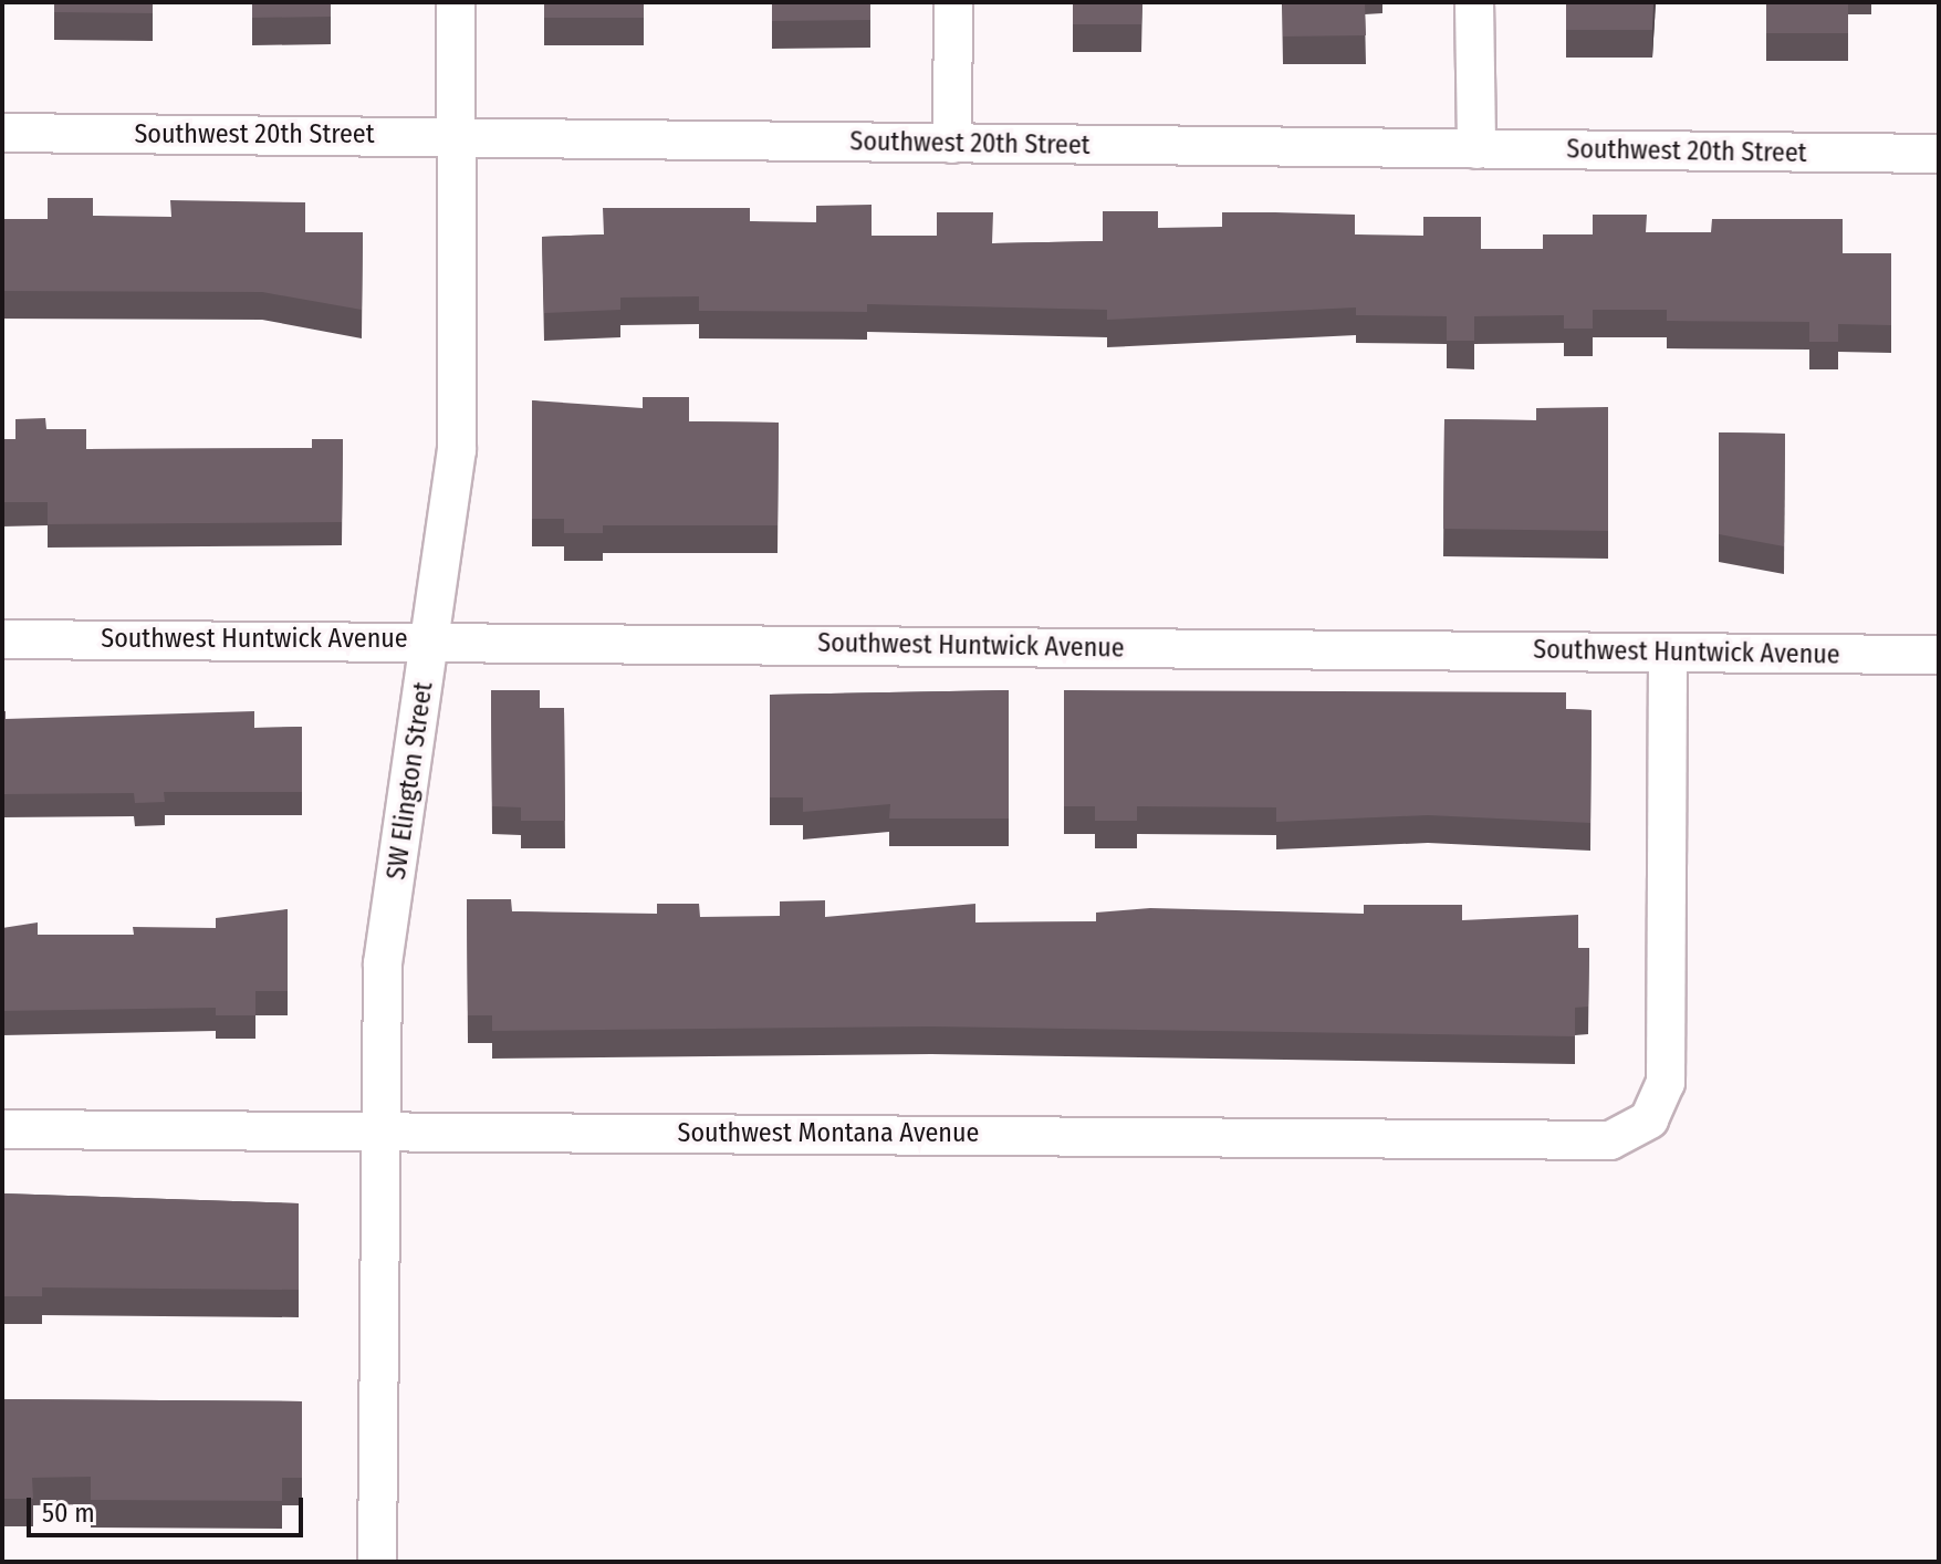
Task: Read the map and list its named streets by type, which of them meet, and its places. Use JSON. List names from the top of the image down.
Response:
{
  "streets": {
    "street": [
      "Southwest 20th Street",
      "Southwest Huntwick Avenue",
      "SW Elington Street",
      "Southwest Montana Avenue"
    ]
  },
  "crossings": [
    ["Southwest 20th Street", "SW Elington Street"],
    ["Southwest Huntwick Avenue", "SW Elington Street"],
    ["Southwest Huntwick Avenue", "Southwest Montana Avenue"],
    ["SW Elington Street", "Southwest Montana Avenue"]
  ],
  "scale_bar": "50 m"
}
